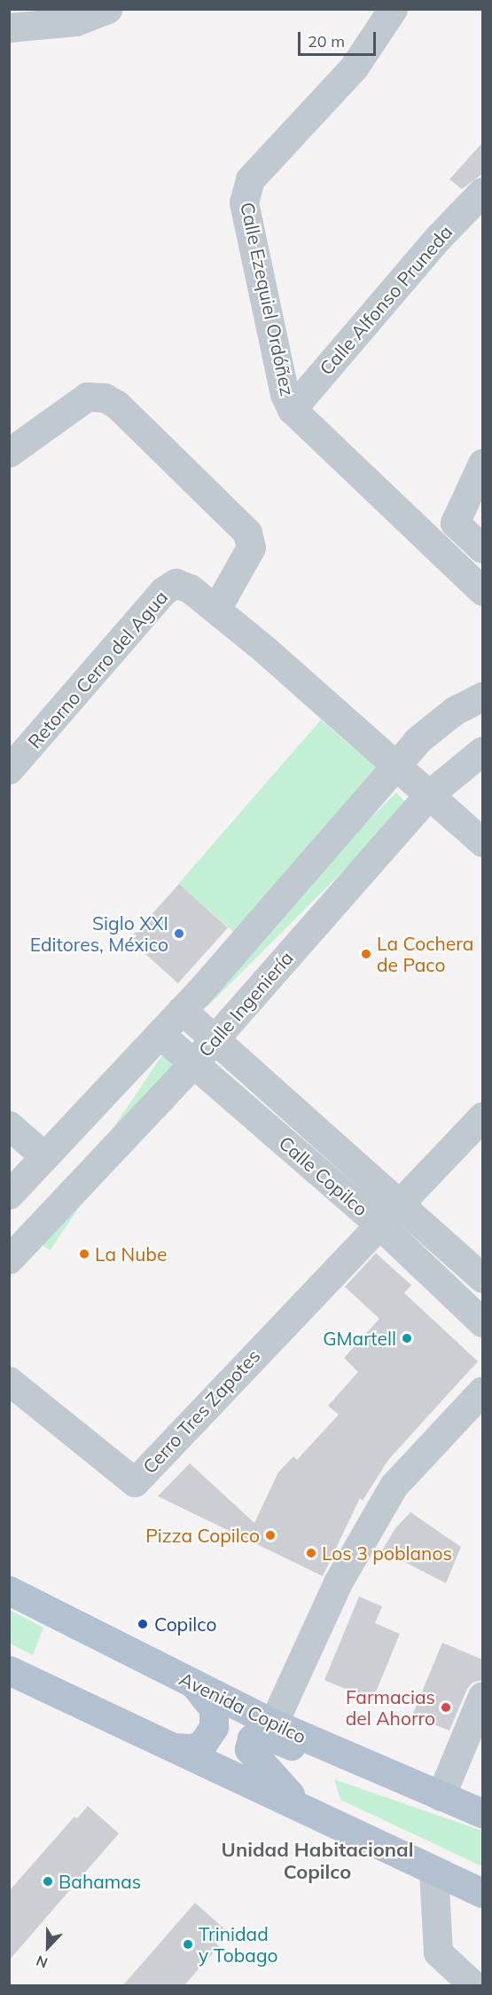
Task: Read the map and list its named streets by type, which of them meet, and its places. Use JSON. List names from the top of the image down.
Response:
{
  "streets": {
    "main road": ["Avenida Copilco"],
    "street": [
      "Calle Ezequiel Ordóñez",
      "Calle Alfonso Pruneda",
      "Retorno Cerro del Agua",
      "Calle Ingeniería",
      "Calle Copilco",
      "Cerro Tres Zapotes"
    ]
  },
  "crossings": [
    ["Calle Ezequiel Ordóñez", "Calle Alfonso Pruneda"],
    ["Retorno Cerro del Agua", "Calle Ingeniería"],
    ["Calle Ingeniería", "Calle Copilco"],
    ["Calle Copilco", "Cerro Tres Zapotes"]
  ],
  "districts": ["Unidad Habitacional Copilco"],
  "places": [
    "Siglo XXI Editores, México",
    "La Cochera de Paco",
    "La Nube",
    "GMartell",
    "Pizza Copilco",
    "Los 3 poblanos",
    "Copilco",
    "Farmacias del Ahorro",
    "Bahamas",
    "Trinidad y Tobago"
  ],
  "scale_bar": "20 m",
  "north": "bottom"
}
